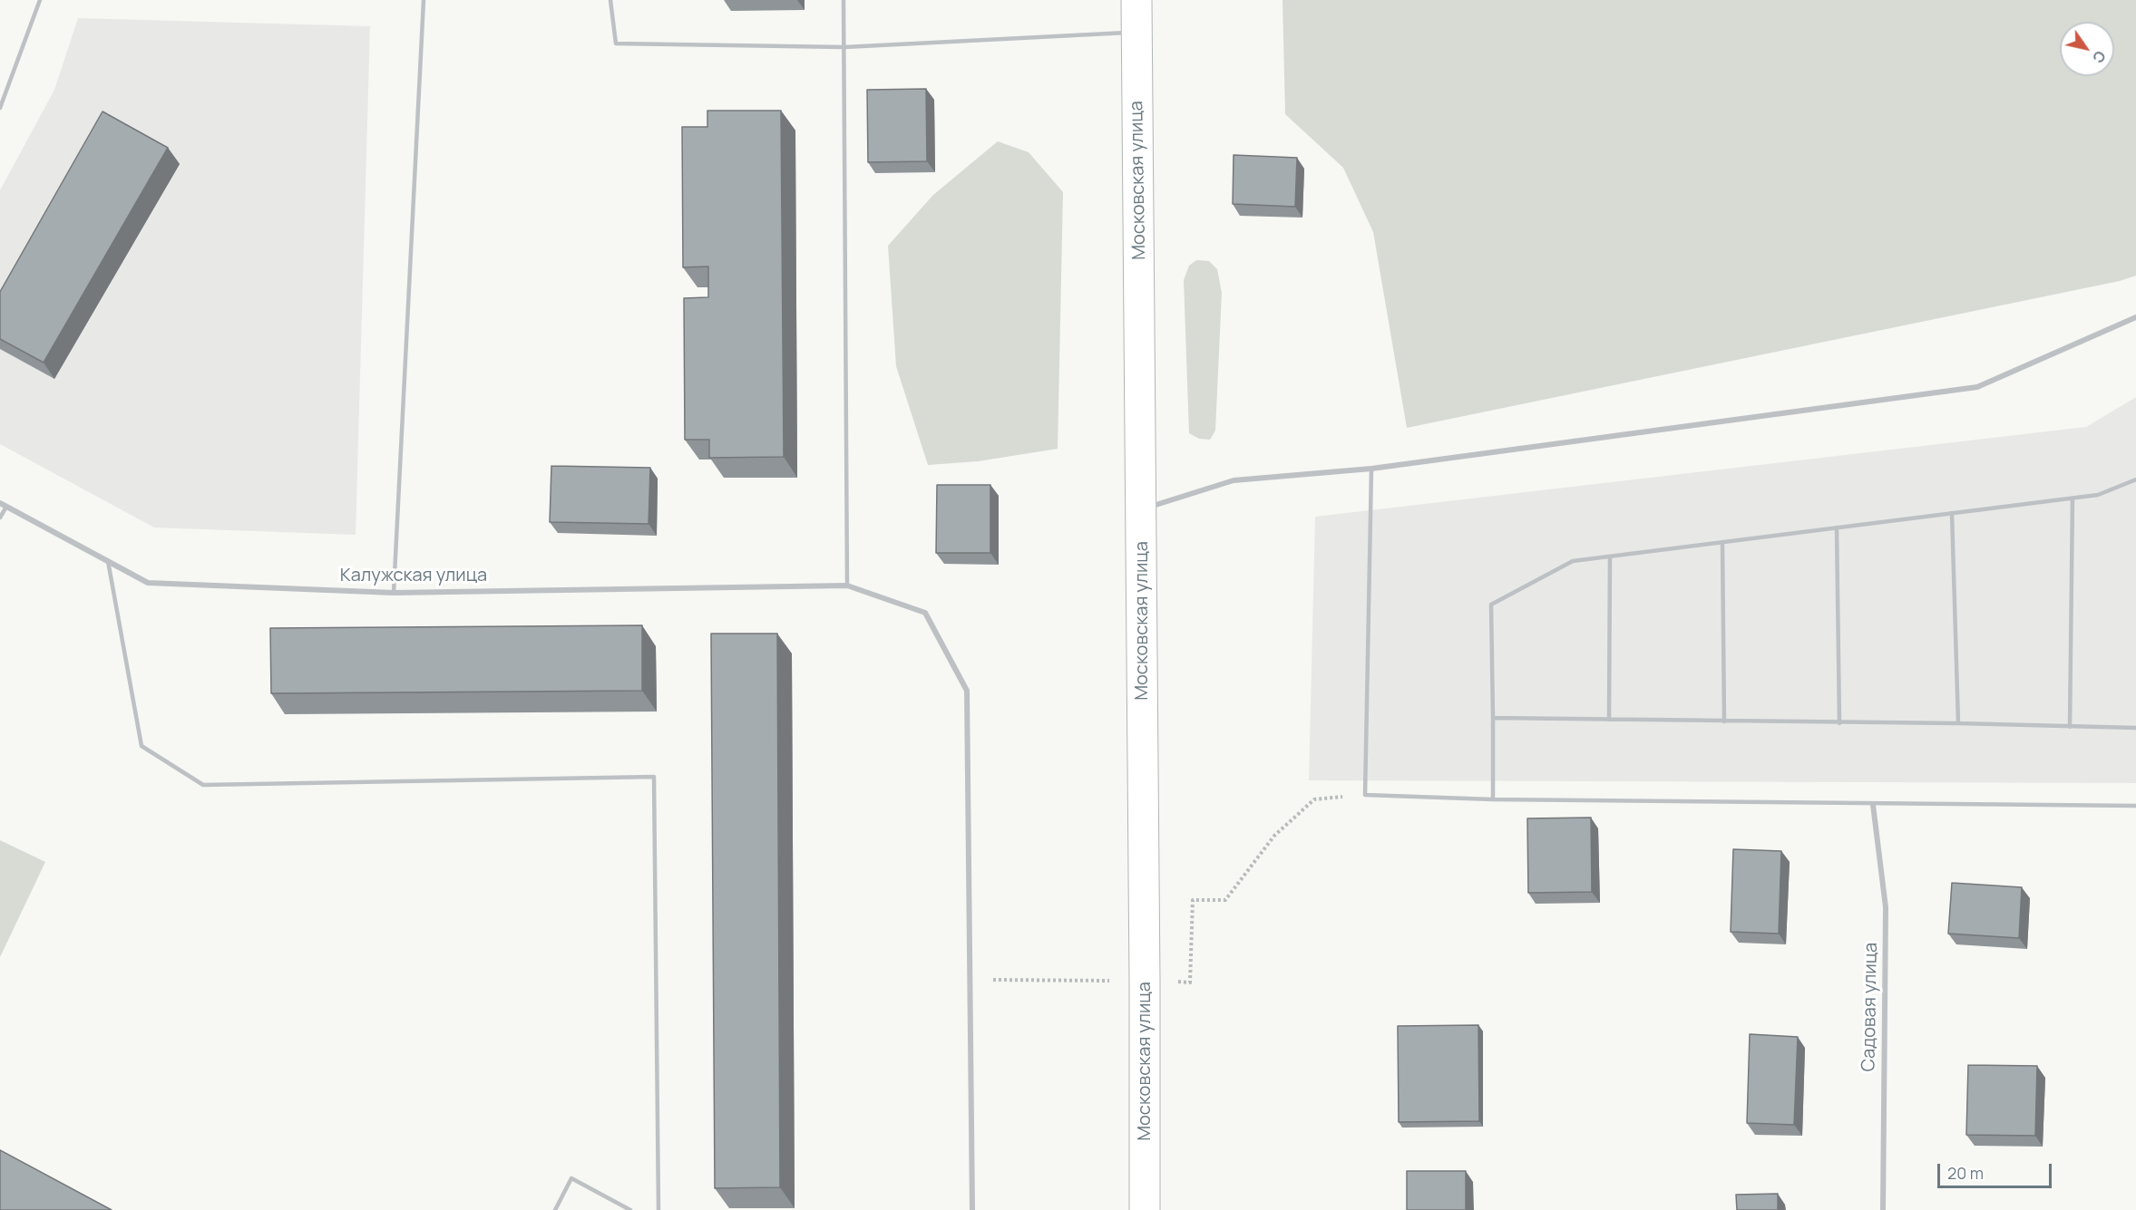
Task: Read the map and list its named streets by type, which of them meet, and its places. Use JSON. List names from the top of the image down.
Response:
{
  "streets": {
    "highway": ["Московская улица"],
    "street": ["Калужская улица", "Садовая улица"]
  },
  "scale_bar": "20 m",
  "north": "bottom right"
}
